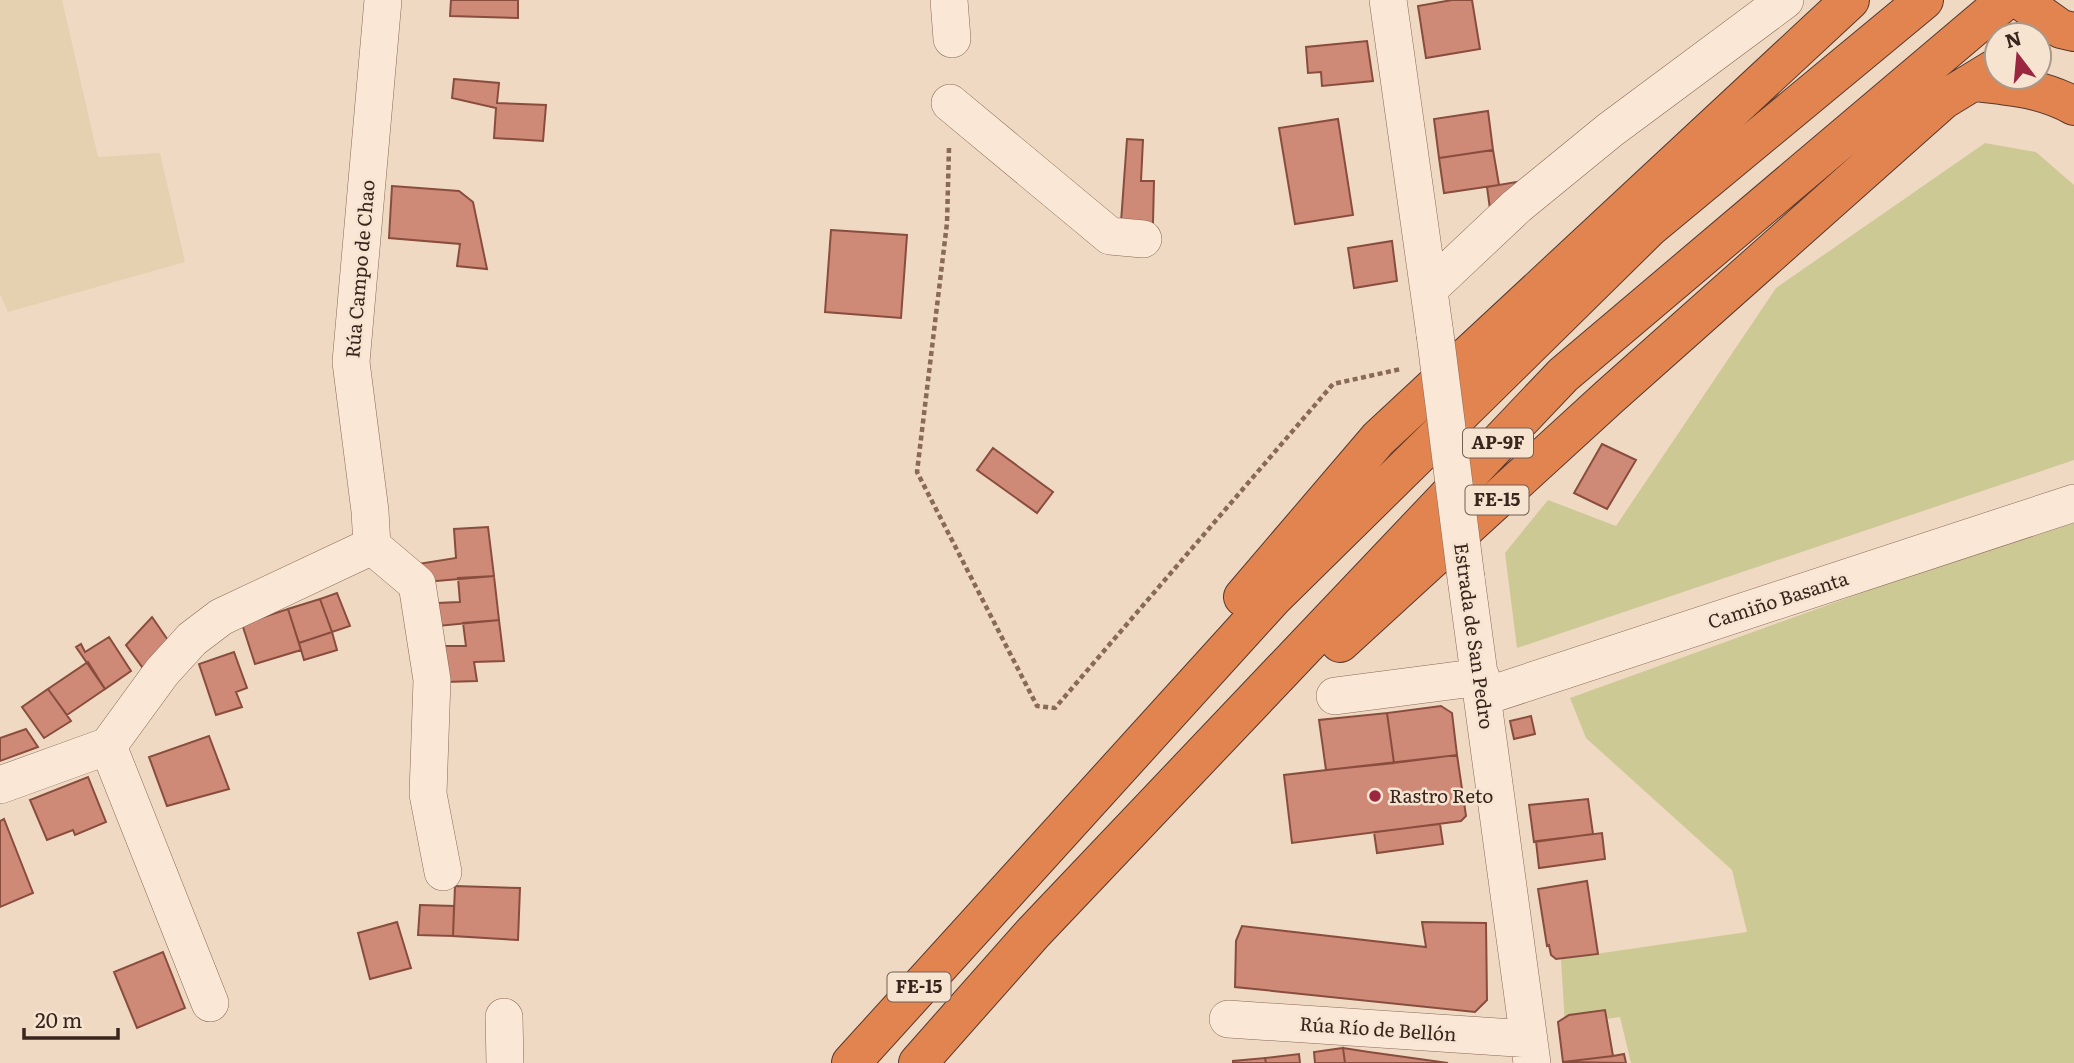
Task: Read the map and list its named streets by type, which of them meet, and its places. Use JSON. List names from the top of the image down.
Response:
{
  "streets": {
    "highway": ["AP-9F", "FE-15"],
    "street": [
      "Rúa Campo de Chao",
      "Camiño Basanta",
      "Estrada de San Pedro",
      "Rúa Río de Bellón"
    ]
  },
  "crossings": [
    ["AP-9F", "FE-15"],
    ["Camiño Basanta", "Estrada de San Pedro"],
    ["Estrada de San Pedro", "Rúa Río de Bellón"]
  ],
  "places": ["Rastro Reto"],
  "scale_bar": "20 m",
  "north": "top"
}
